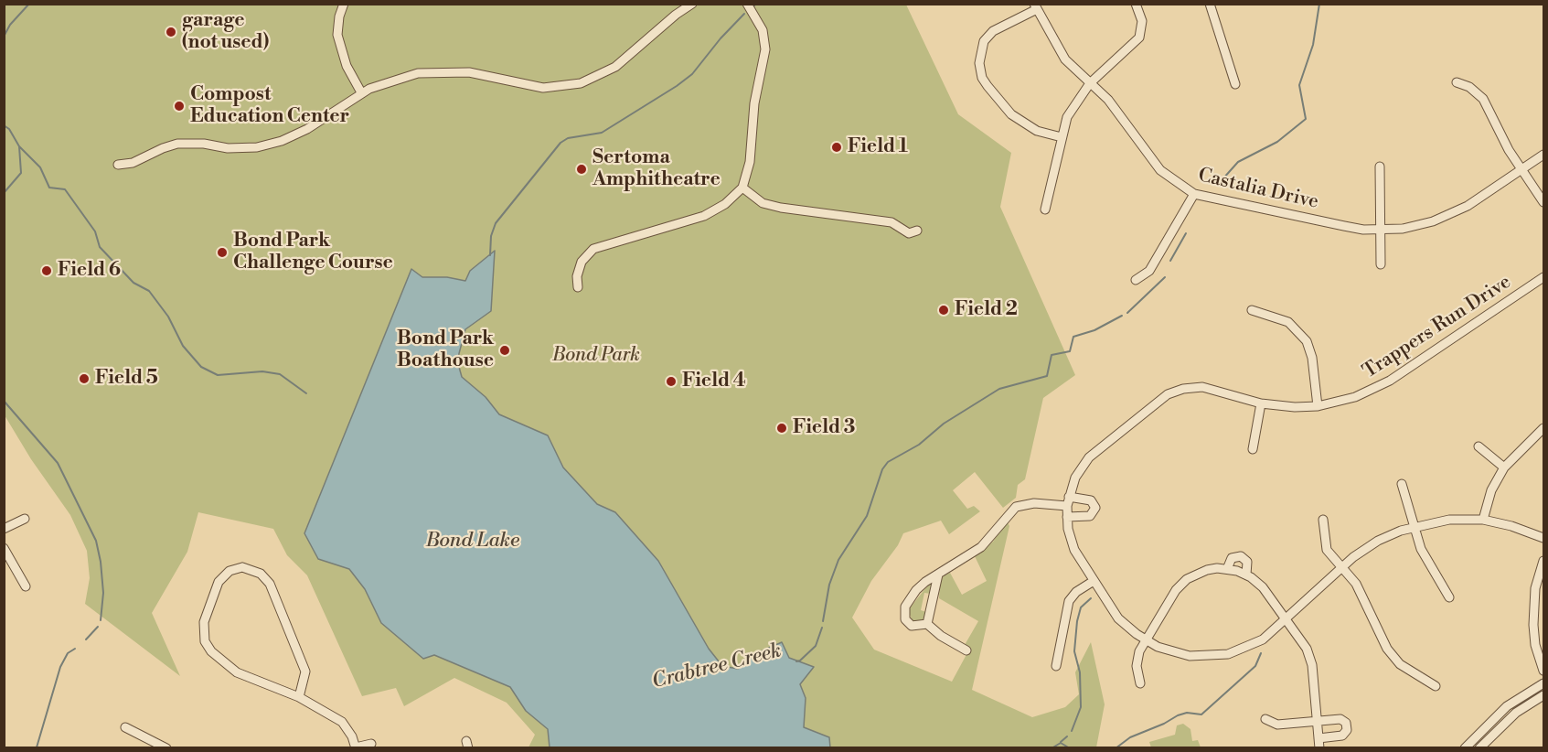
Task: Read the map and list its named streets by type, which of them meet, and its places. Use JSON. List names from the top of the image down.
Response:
{
  "streets": {
    "street": ["Castalia Drive", "Trappers Run Drive"]
  },
  "water": ["Bond Lake", "Crabtree Creek"],
  "parks": ["Bond Park"],
  "places": [
    "garage (not used)",
    "Compost Education Center",
    "Field 1",
    "Sertoma Amphitheatre",
    "Bond Park Challenge Course",
    "Field 6",
    "Field 2",
    "Bond Park Boathouse",
    "Field 5",
    "Field 4",
    "Field 3"
  ]
}
